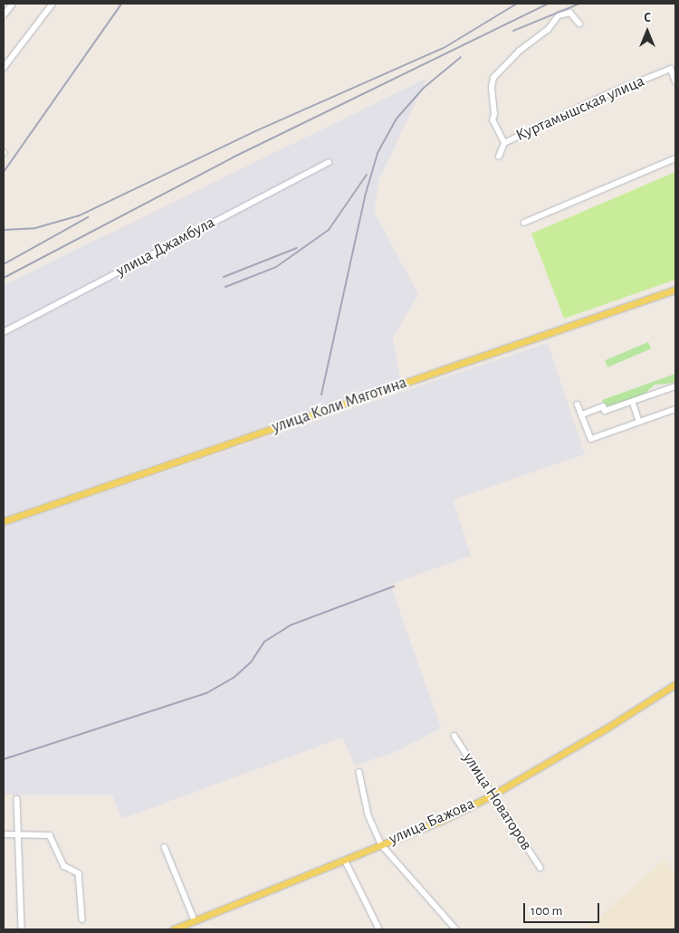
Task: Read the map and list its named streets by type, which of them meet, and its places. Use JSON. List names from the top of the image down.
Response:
{
  "streets": {
    "main road": ["улица Коли Мяготина", "улица Бажова"],
    "street": ["Куртамышская улица", "улица Джамбула", "улица Новаторов"]
  },
  "crossings": [
    ["улица Новаторов", "улица Бажова"]
  ],
  "scale_bar": "100 m",
  "north": "top"
}
